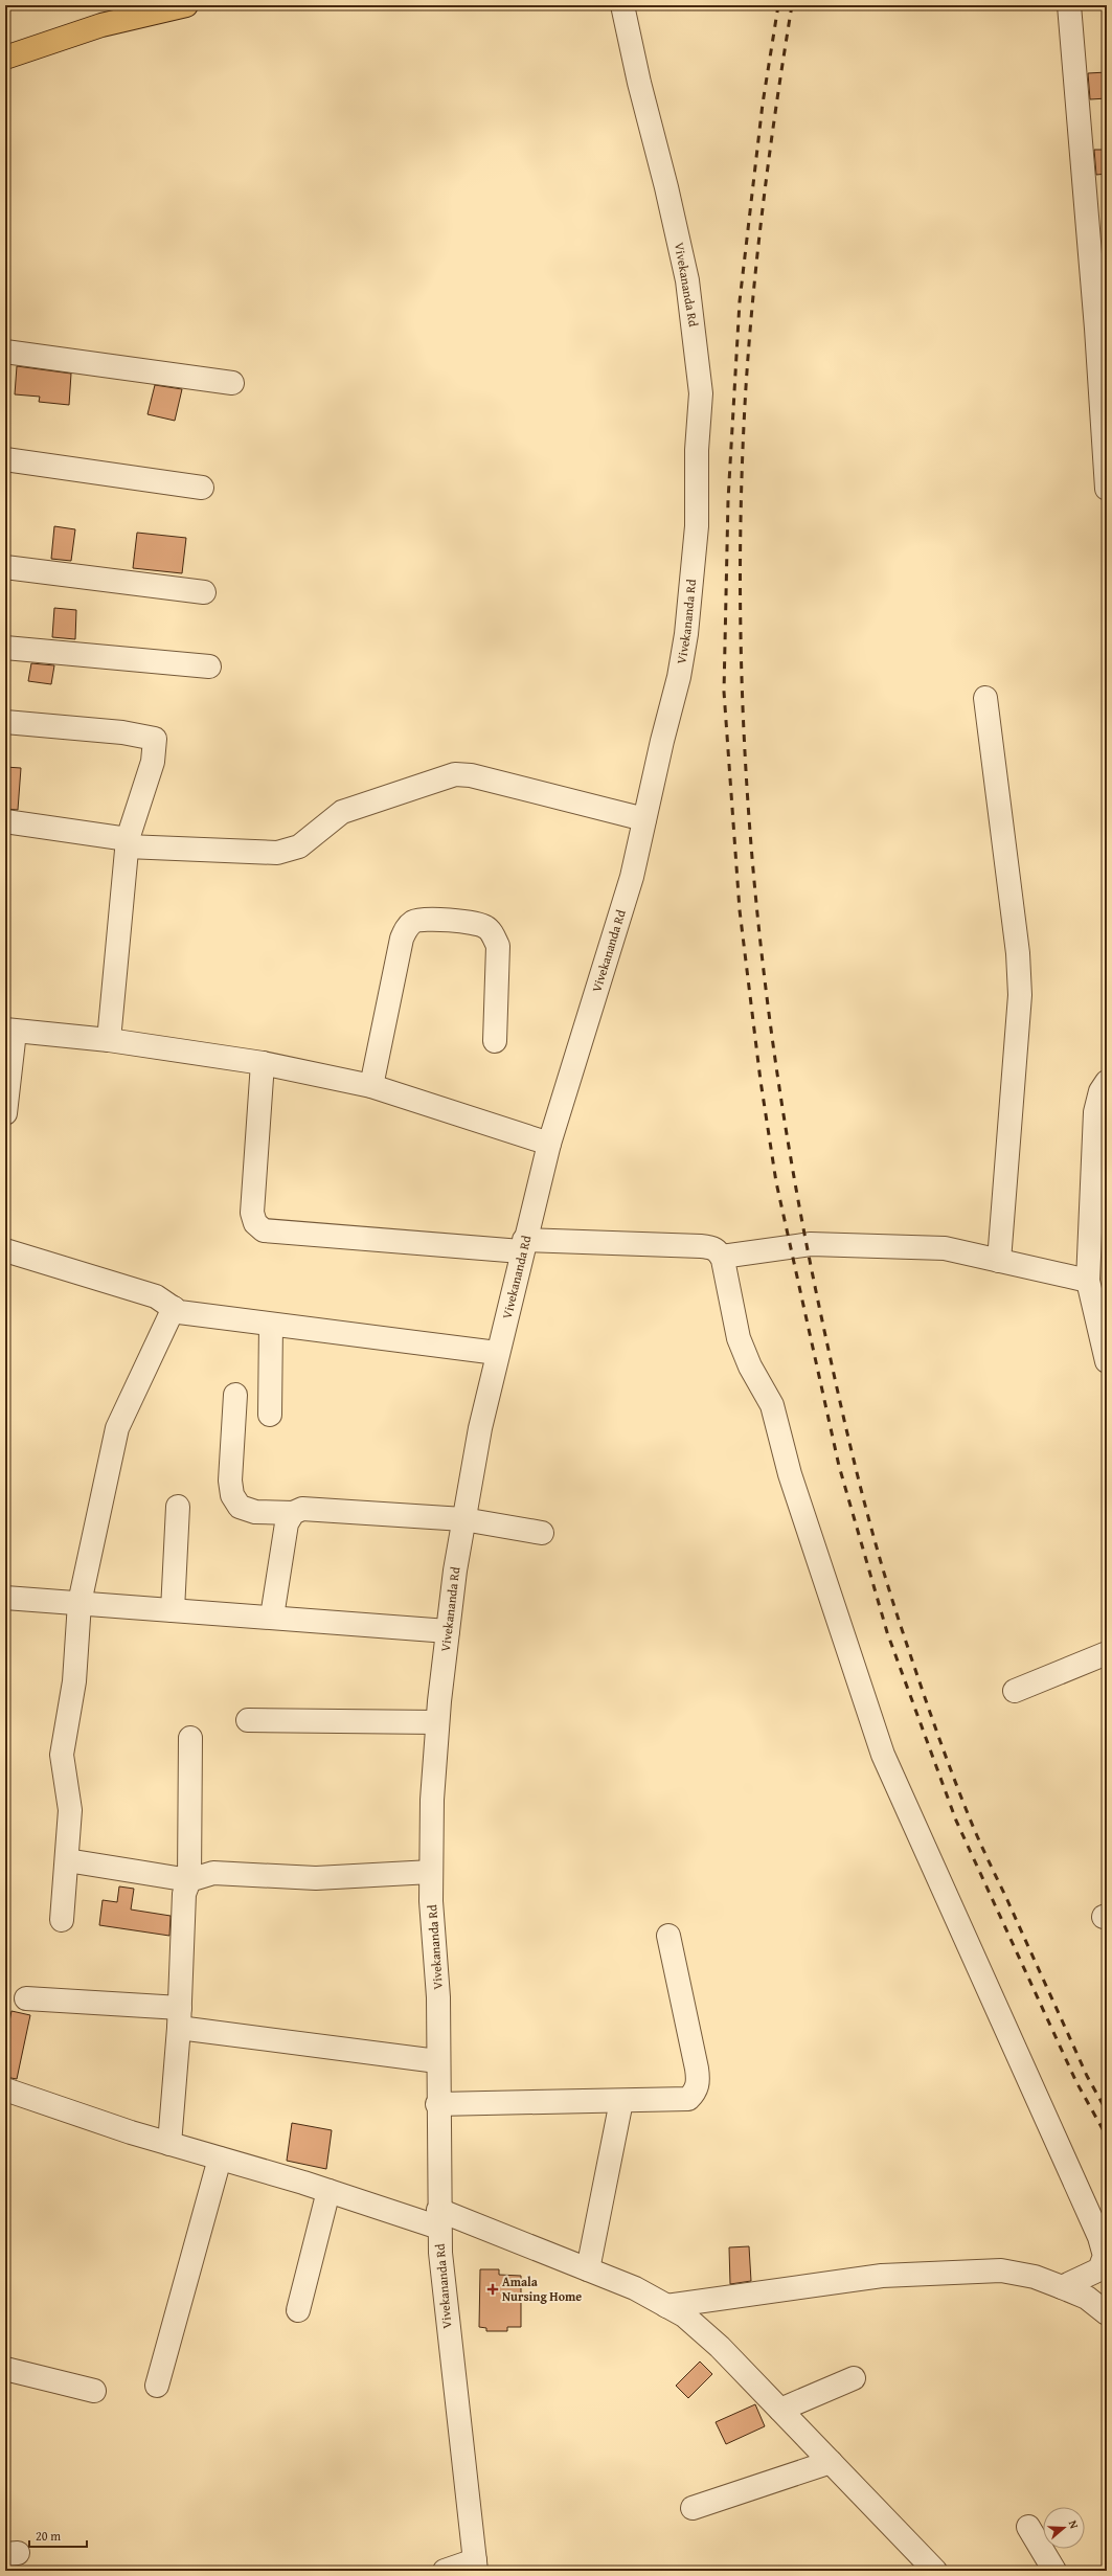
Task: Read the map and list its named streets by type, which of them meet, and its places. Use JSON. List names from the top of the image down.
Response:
{
  "streets": {
    "street": ["Vivekananda Rd"]
  },
  "places": {
    "health": ["Amala Nursing Home"]
  },
  "scale_bar": "20 m",
  "north": "right"
}
